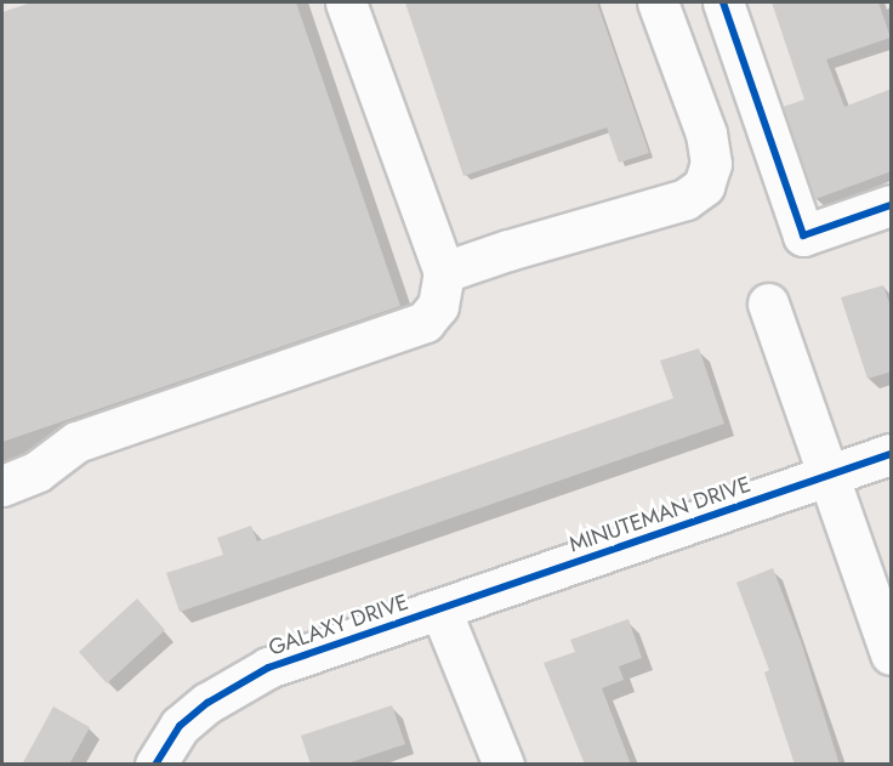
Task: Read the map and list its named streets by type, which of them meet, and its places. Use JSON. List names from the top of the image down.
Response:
{
  "streets": {
    "street": ["MINUTEMAN DRIVE", "GALAXY DRIVE"]
  },
  "crossings": [
    ["MINUTEMAN DRIVE", "GALAXY DRIVE"]
  ]
}
